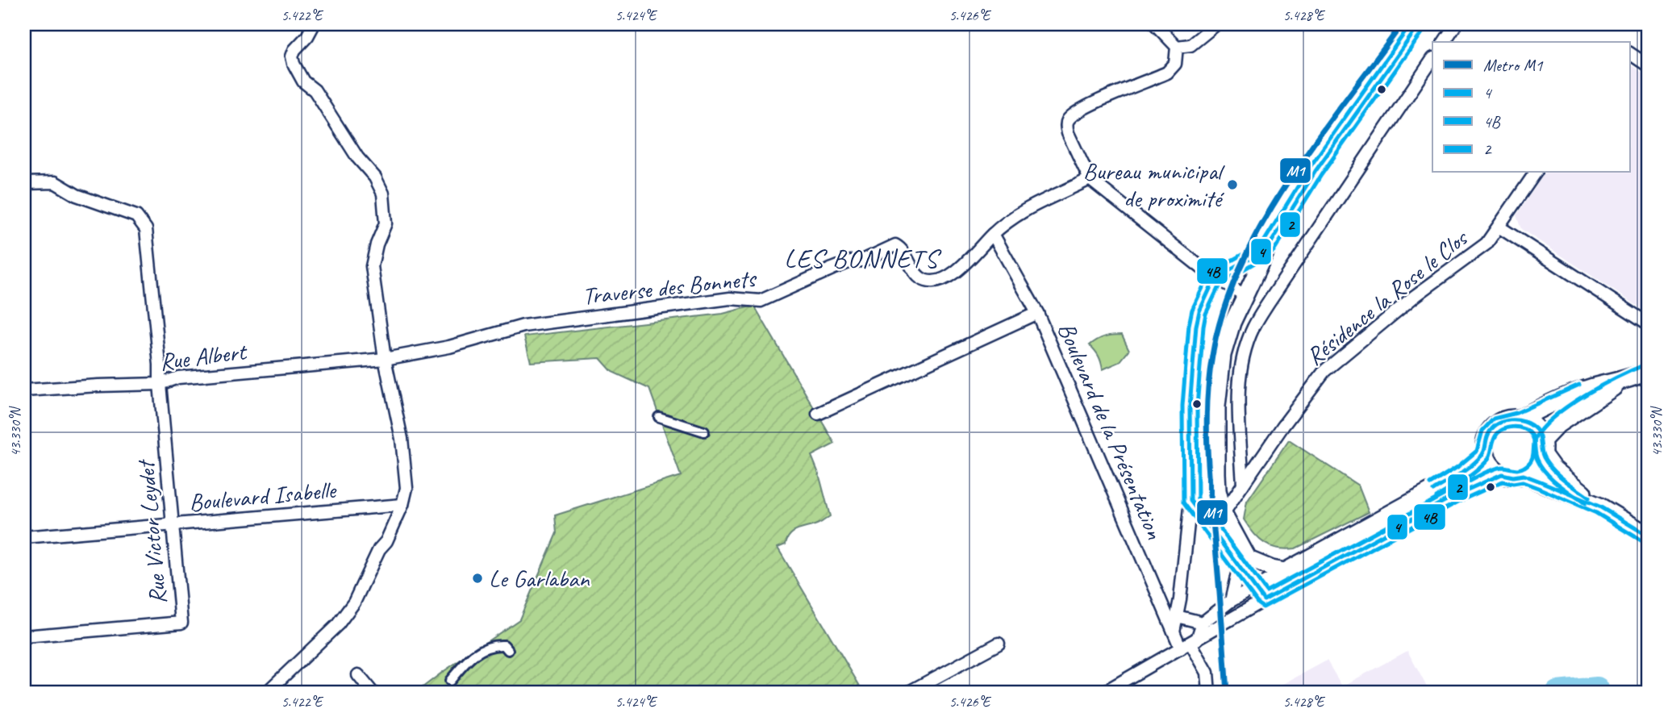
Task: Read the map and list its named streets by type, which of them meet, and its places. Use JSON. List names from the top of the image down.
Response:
{
  "streets": {
    "street": [
      "Traverse des Bonnets",
      "Résidence la Rose le Clos",
      "Rue Albert",
      "Boulevard de la Présentation",
      "Boulevard Isabelle",
      "Rue Victor Leydet"
    ]
  },
  "crossings": [
    ["Traverse des Bonnets", "Rue Albert"],
    ["Traverse des Bonnets", "Boulevard de la Présentation"],
    ["Rue Albert", "Rue Victor Leydet"],
    ["Boulevard Isabelle", "Rue Victor Leydet"]
  ],
  "districts": ["LES BONNETS"],
  "places": ["Bureau municipal de proximité", "Le Garlaban"],
  "lines": [
    "metro line M1",
    "transit line 4",
    "transit line 4B",
    "transit line 2"
  ],
  "legend": [
    "Metro M1",
    "4",
    "4B",
    "2"
  ],
  "coordinates": [
    "5.422°E",
    "5.424°E",
    "5.426°E",
    "5.428°E",
    "43.330°N"
  ]
}
